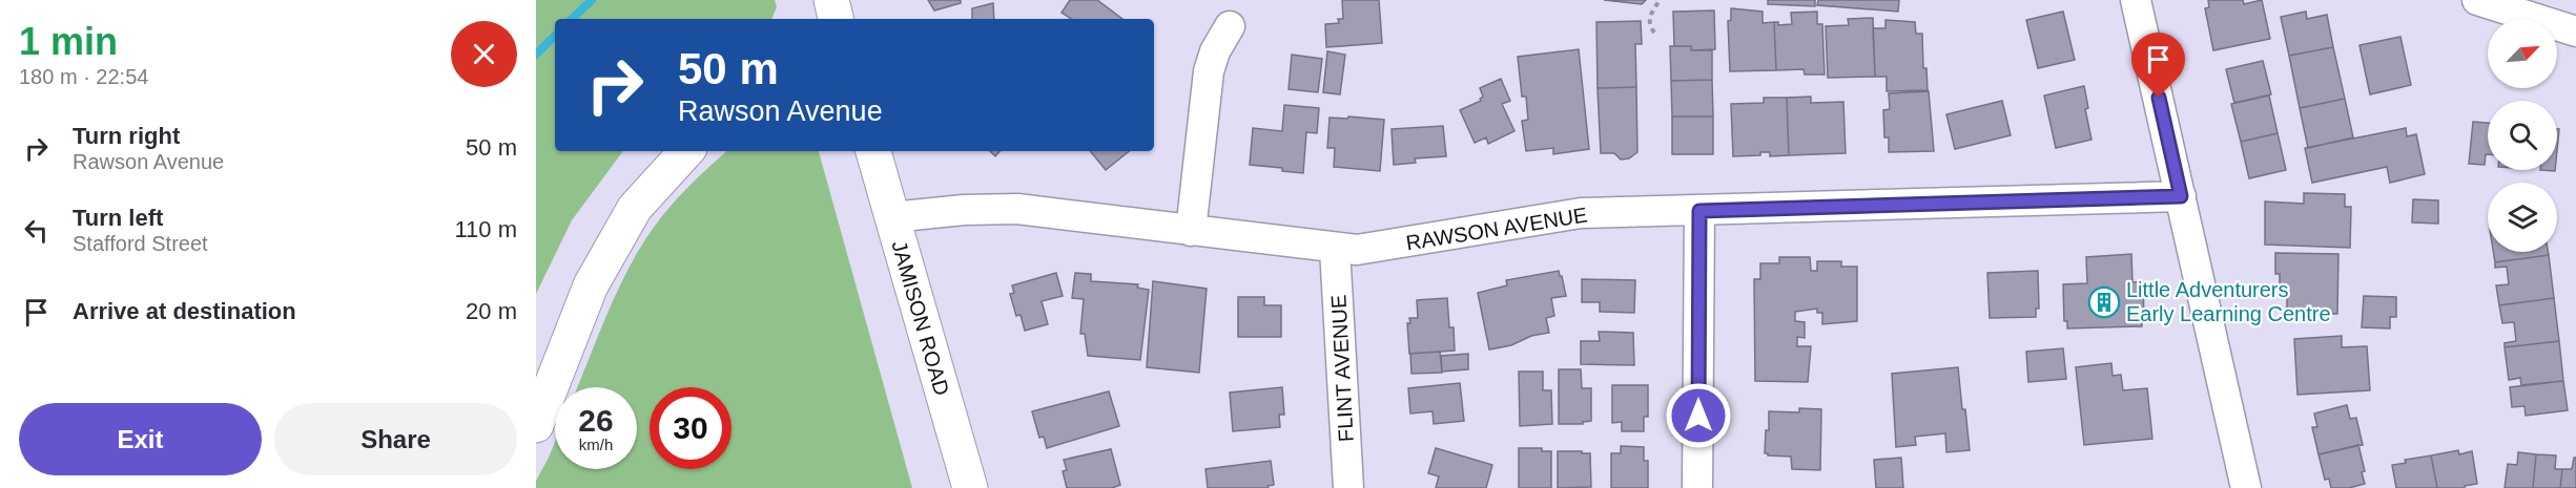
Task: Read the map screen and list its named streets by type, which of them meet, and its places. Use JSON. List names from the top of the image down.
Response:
{
  "streets": {
    "main road": ["JAMISON ROAD"],
    "street": ["RAWSON AVENUE", "FLINT AVENUE"]
  },
  "crossings": [
    ["RAWSON AVENUE", "JAMISON ROAD"],
    ["RAWSON AVENUE", "FLINT AVENUE"]
  ],
  "places": {
    "building": ["Little Adventurers Early Learning Centre"]
  },
  "north": "top right",
  "page": {
    "heading": ["1 min", "180 m · 22:54"],
    "turn": ["50 m", "Rawson Avenue"],
    "list": [
      {
        "name": "Turn right",
        "note": "Rawson Avenue",
        "value": "50 m"
      },
      {
        "name": "Turn left",
        "note": "Stafford Street",
        "value": "110 m"
      },
      {
        "name": "Arrive at destination",
        "value": "20 m"
      }
    ],
    "speed": "26 km/h",
    "limit": "30",
    "buttons": ["Exit", "Share"]
  }
}
